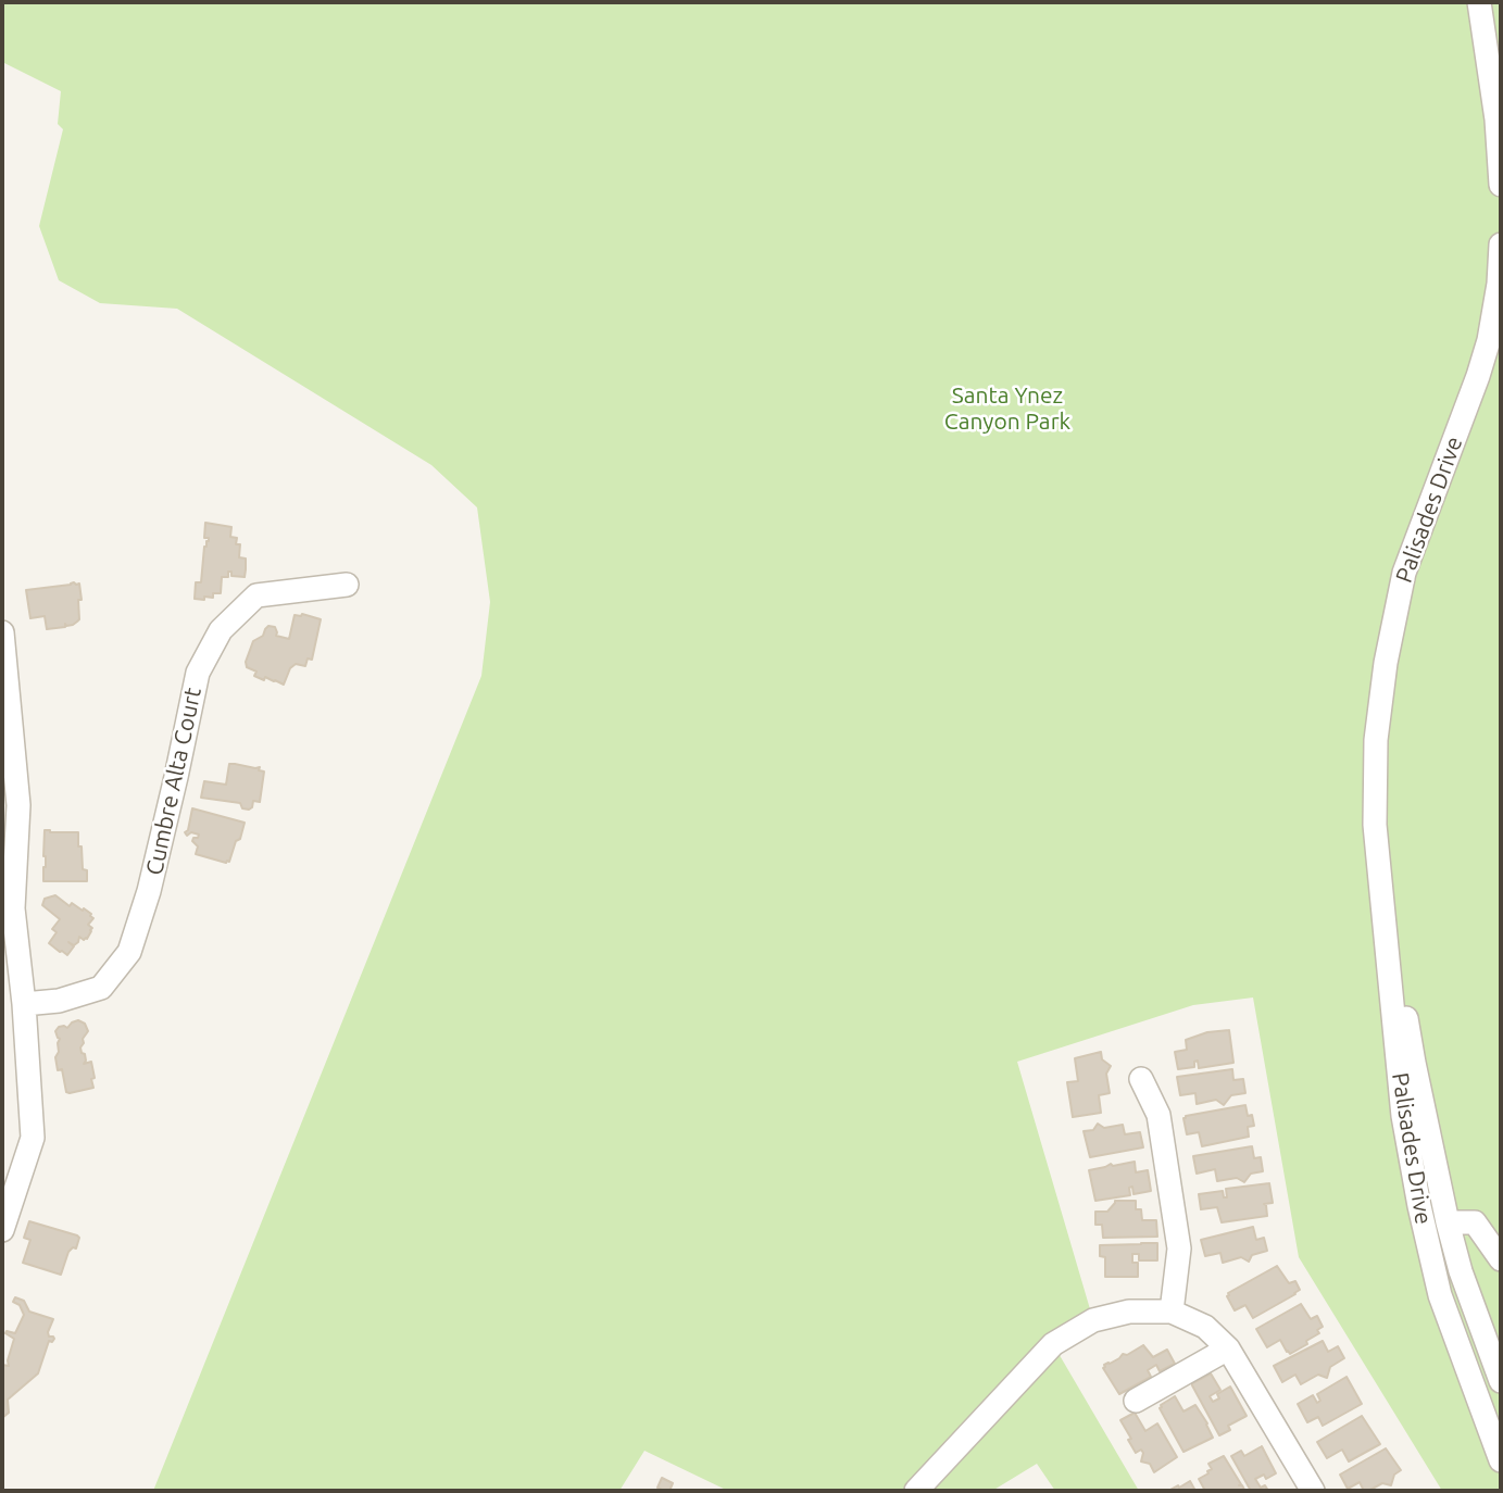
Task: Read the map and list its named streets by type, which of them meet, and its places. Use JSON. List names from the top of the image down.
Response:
{
  "streets": {
    "street": ["Palisades Drive", "Cumbre Alta Court"]
  },
  "parks": ["Santa Ynez Canyon Park"]
}
